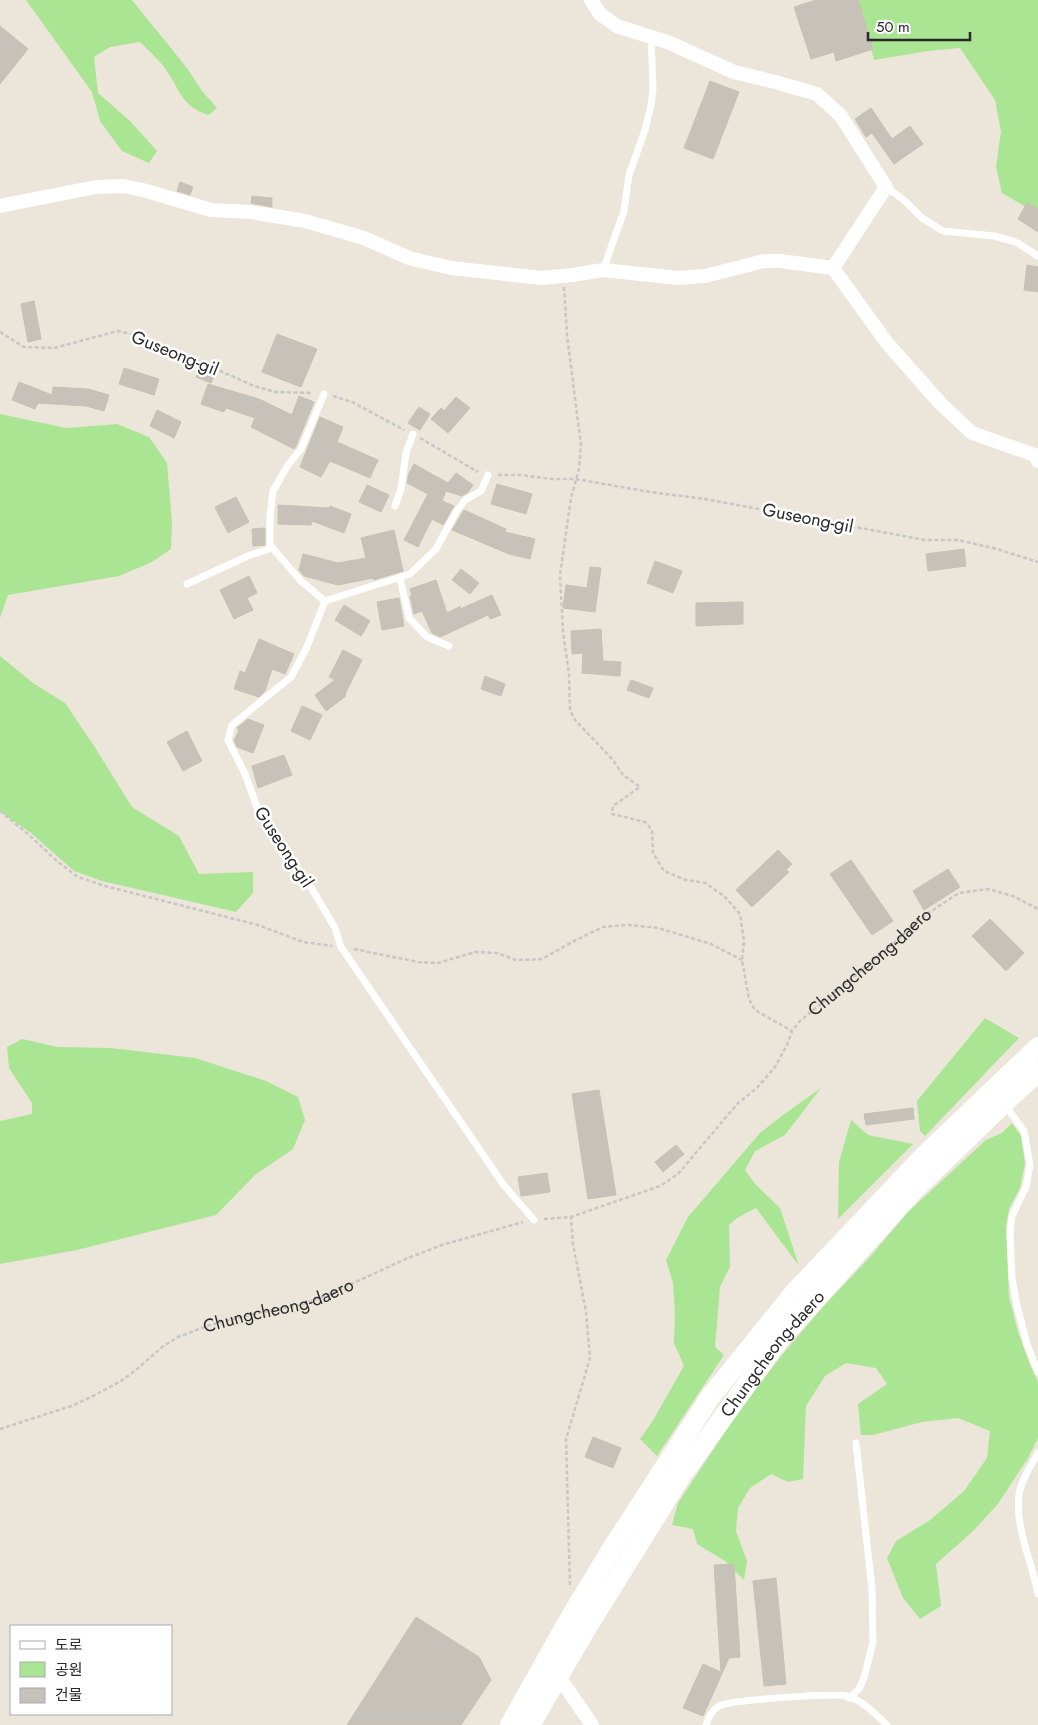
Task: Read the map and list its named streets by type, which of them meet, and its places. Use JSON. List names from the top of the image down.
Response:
{
  "streets": {
    "main road": ["Chungcheong-daero"],
    "lane": ["Guseong-gil"]
  },
  "crossings": [
    ["Guseong-gil", "Chungcheong-daero"]
  ],
  "legend": ["도로", "공원", "건물"],
  "scale_bar": "50 m"
}
